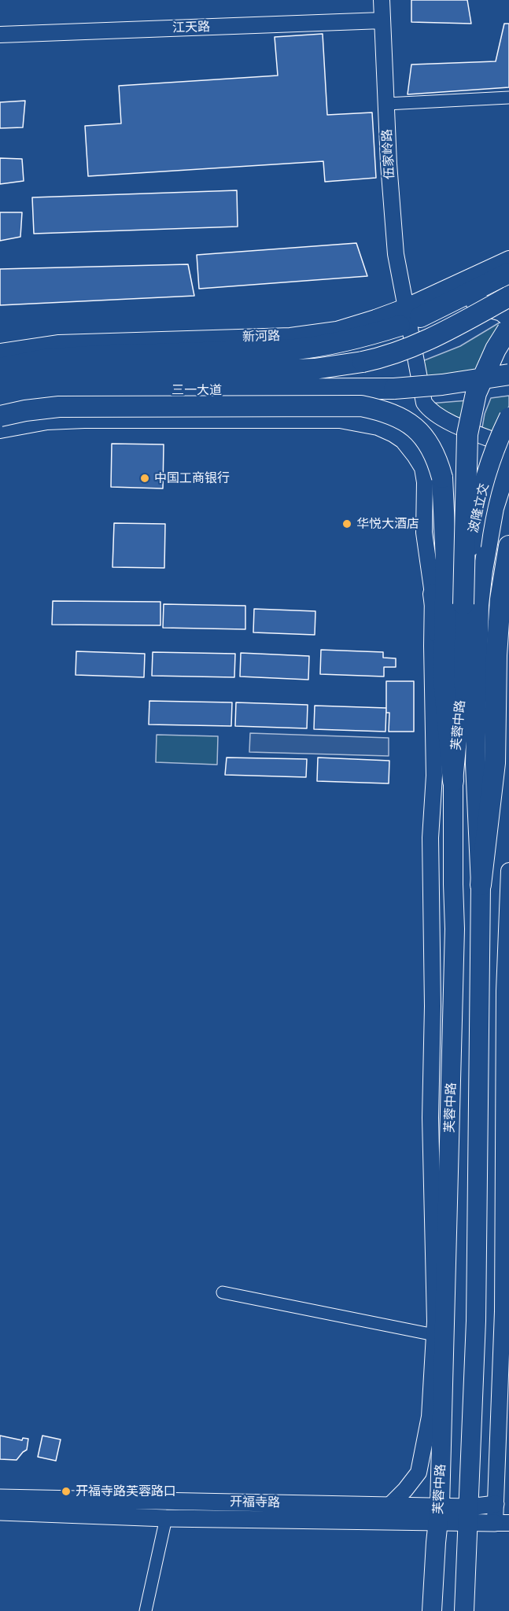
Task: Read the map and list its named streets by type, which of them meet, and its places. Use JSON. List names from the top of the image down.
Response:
{
  "streets": {
    "highway": ["三一大道"],
    "main road": ["波隆立交", "芙蓉中路", "开福寺路"],
    "street": ["江天路", "伍家岭路", "新河路"]
  },
  "crossings": [
    ["江天路", "伍家岭路"],
    ["伍家岭路", "新河路"],
    ["波隆立交", "芙蓉中路"],
    ["芙蓉中路", "开福寺路"]
  ],
  "places": ["中国工商银行", "华悦大酒店", "开福寺路芙蓉路口"]
}
